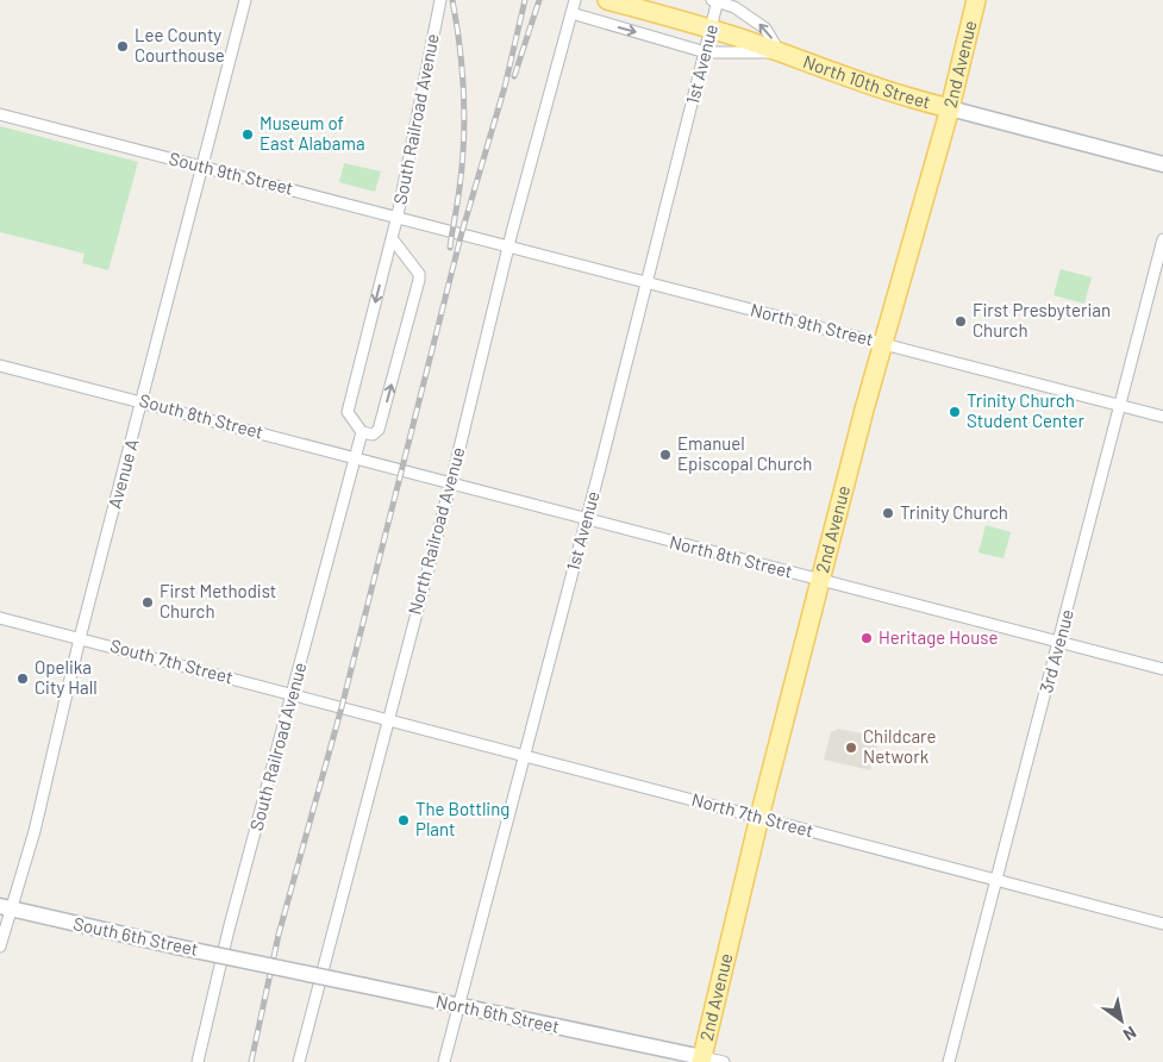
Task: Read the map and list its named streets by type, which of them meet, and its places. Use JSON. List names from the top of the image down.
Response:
{
  "streets": {
    "main road": ["2nd Avenue", "North 10th Street"],
    "street": [
      "1st Avenue",
      "South Railroad Avenue",
      "South 9th Street",
      "North 9th Street",
      "South 8th Street",
      "Avenue A",
      "North Railroad Avenue",
      "North 8th Street",
      "3rd Avenue",
      "South 7th Street",
      "North 7th Street",
      "South 6th Street",
      "North 6th Street"
    ]
  },
  "crossings": [
    ["1st Avenue", "North 10th Street"],
    ["1st Avenue", "North 9th Street"],
    ["1st Avenue", "North 8th Street"],
    ["1st Avenue", "North 7th Street"],
    ["1st Avenue", "North 6th Street"],
    ["2nd Avenue", "North 10th Street"],
    ["2nd Avenue", "North 9th Street"],
    ["2nd Avenue", "North 8th Street"],
    ["2nd Avenue", "North 7th Street"],
    ["2nd Avenue", "North 6th Street"],
    ["South Railroad Avenue", "South 9th Street"],
    ["South Railroad Avenue", "South 8th Street"],
    ["South Railroad Avenue", "South 7th Street"],
    ["South 9th Street", "North 9th Street"],
    ["South 9th Street", "Avenue A"],
    ["North 9th Street", "North Railroad Avenue"],
    ["North 9th Street", "3rd Avenue"],
    ["South 8th Street", "Avenue A"],
    ["South 8th Street", "North 8th Street"],
    ["Avenue A", "South 7th Street"],
    ["Avenue A", "South 6th Street"],
    ["North Railroad Avenue", "North 8th Street"],
    ["North Railroad Avenue", "North 7th Street"],
    ["North 8th Street", "3rd Avenue"],
    ["3rd Avenue", "North 7th Street"],
    ["South 7th Street", "North 7th Street"],
    ["South 6th Street", "North 6th Street"]
  ],
  "places": [
    "Lee County Courthouse",
    "Museum of East Alabama",
    "First Presbyterian Church",
    "Trinity Church Student Center",
    "Emanuel Episcopal Church",
    "Trinity Church",
    "First Methodist Church",
    "Heritage House",
    "Opelika City Hall",
    "Childcare Network",
    "The Bottling Plant"
  ],
  "north": "bottom right"
}
